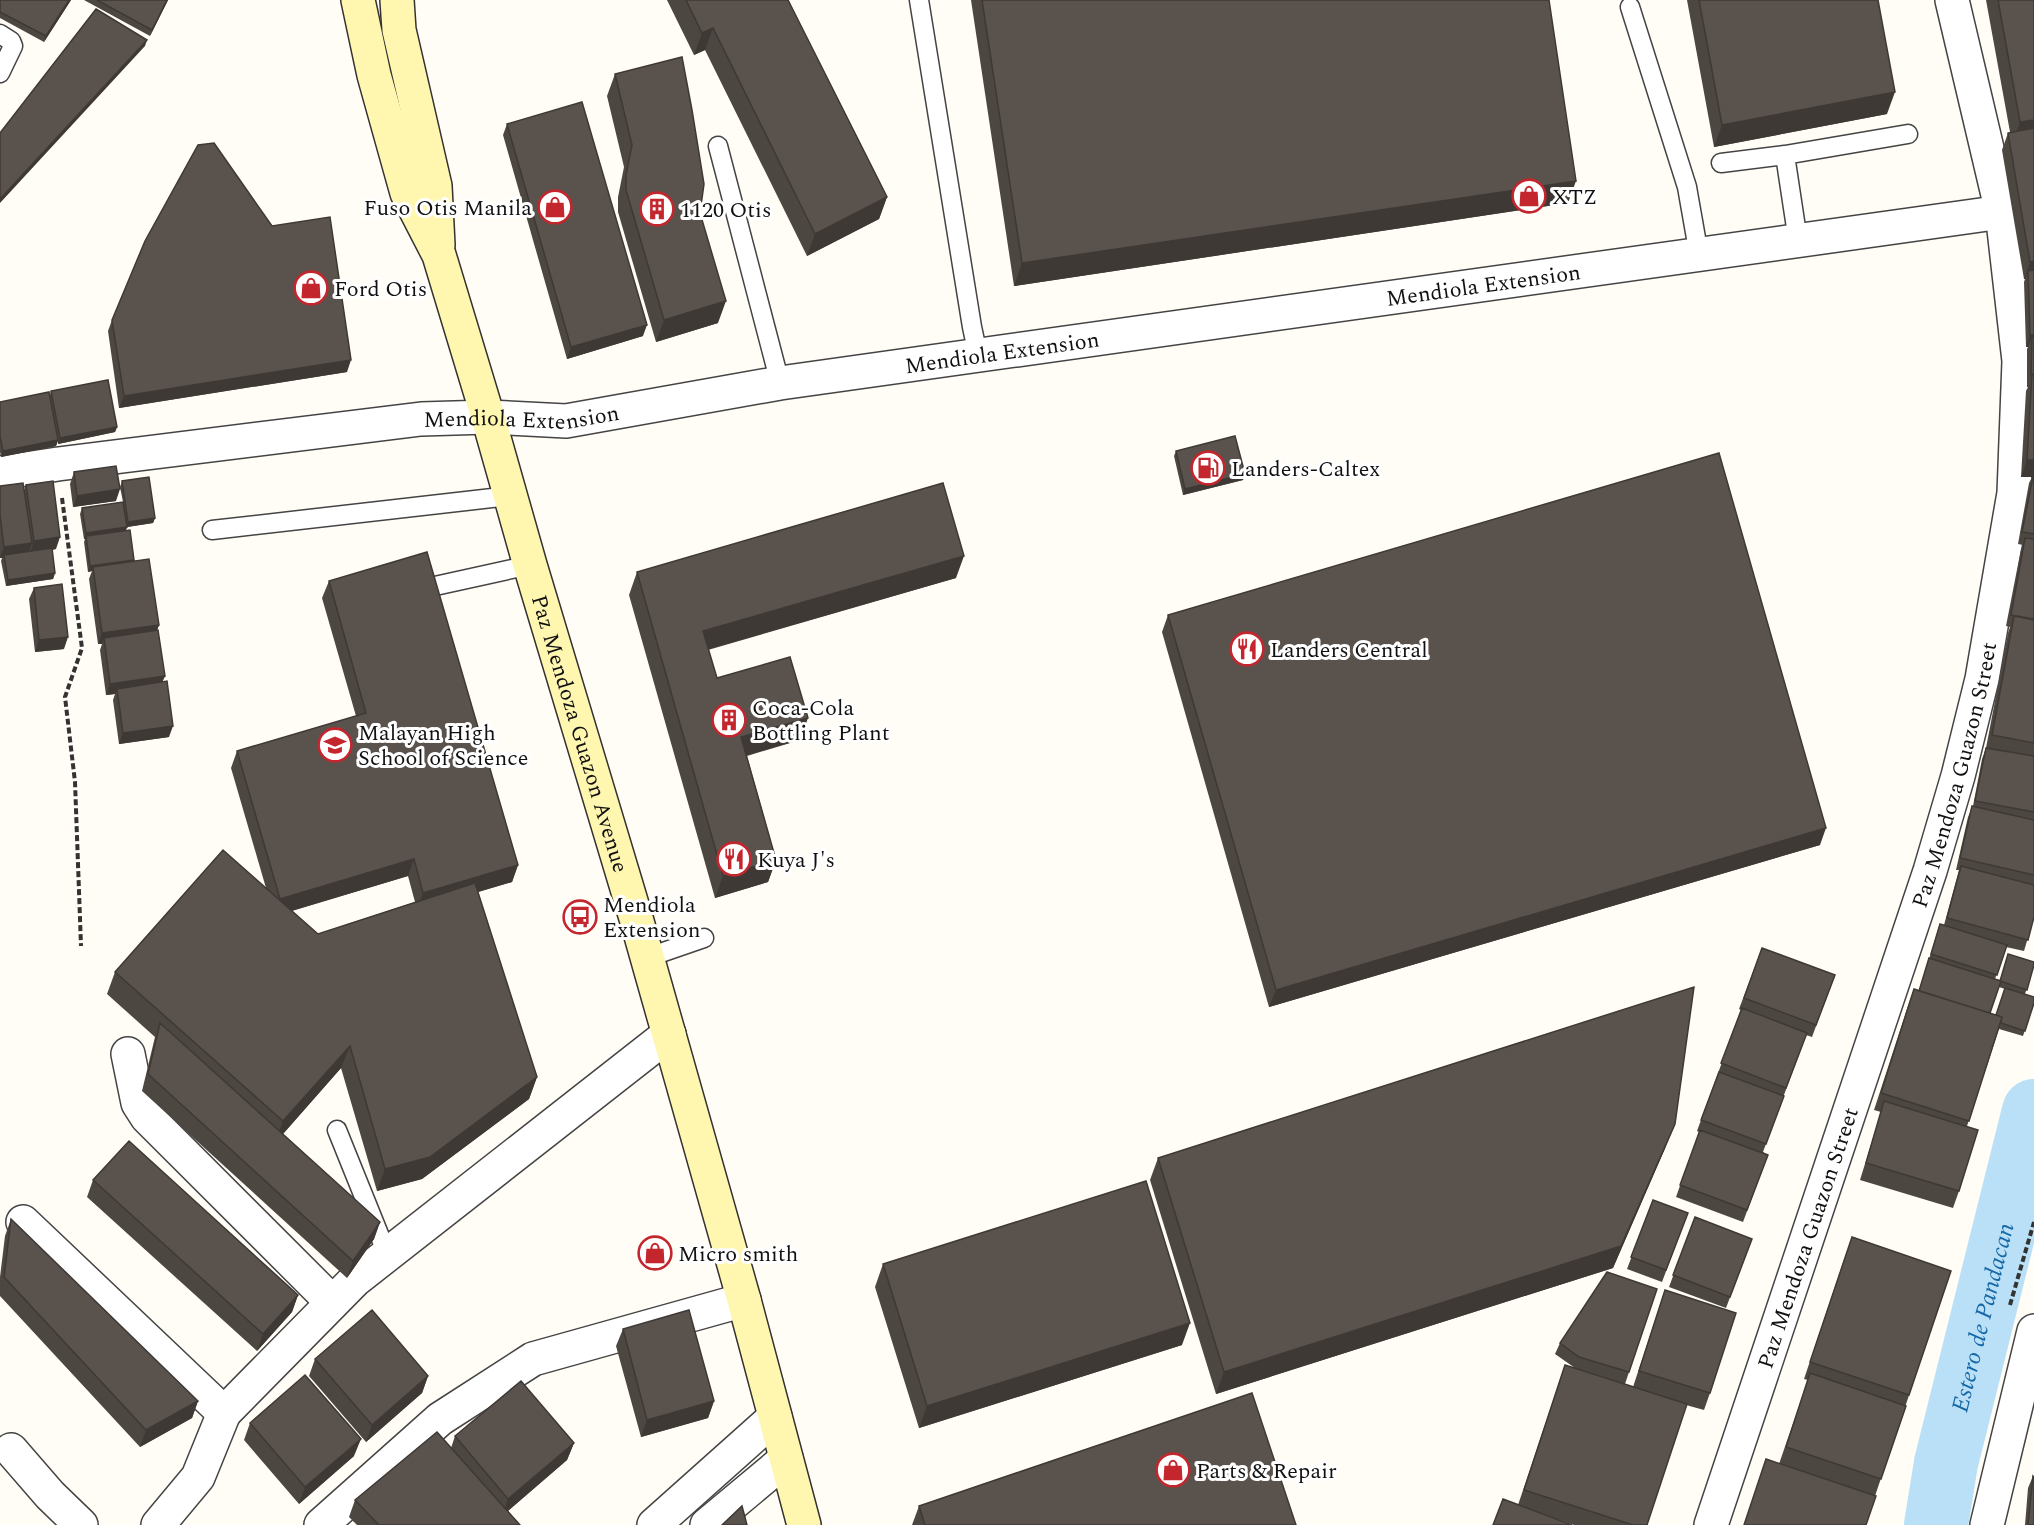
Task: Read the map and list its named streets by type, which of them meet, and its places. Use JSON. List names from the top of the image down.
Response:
{
  "streets": {
    "main road": ["Paz Mendoza Guazon Avenue"],
    "street": ["Mendiola Extension", "Paz Mendoza Guazon Street"]
  },
  "crossings": [
    ["Mendiola Extension", "Paz Mendoza Guazon Avenue"],
    ["Mendiola Extension", "Paz Mendoza Guazon Street"]
  ],
  "water": ["Estero de Pandacan"],
  "places": {
    "shop": [
      "XTZ",
      "Fuso Otis Manila",
      "Ford Otis",
      "Micro smith",
      "Parts & Repair"
    ],
    "building": ["1120 Otis", "Coca-Cola Bottling Plant"],
    "fuel station": ["Landers-Caltex"],
    "restaurant": ["Landers Central", "Kuya J's"],
    "school or university": ["Malayan High School of Science"],
    "bus stop": ["Mendiola Extension"]
  }
}
